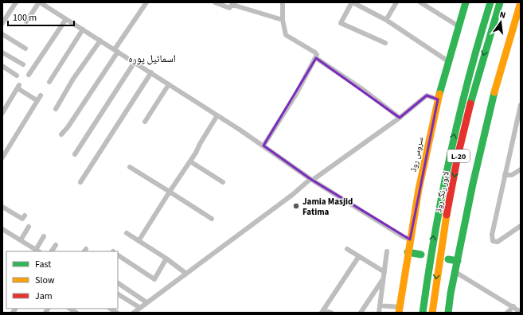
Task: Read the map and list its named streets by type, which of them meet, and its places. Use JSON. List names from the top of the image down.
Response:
{
  "streets": {
    "main road": ["سروس روڈ", "L-20", "لاہور رنگ روڈ"]
  },
  "districts": ["اسمائیل پورہ"],
  "places": ["Jamia Masjid Fatima"],
  "legend": ["Fast", "Slow", "Jam"],
  "scale_bar": "100 m",
  "north": "top"
}
